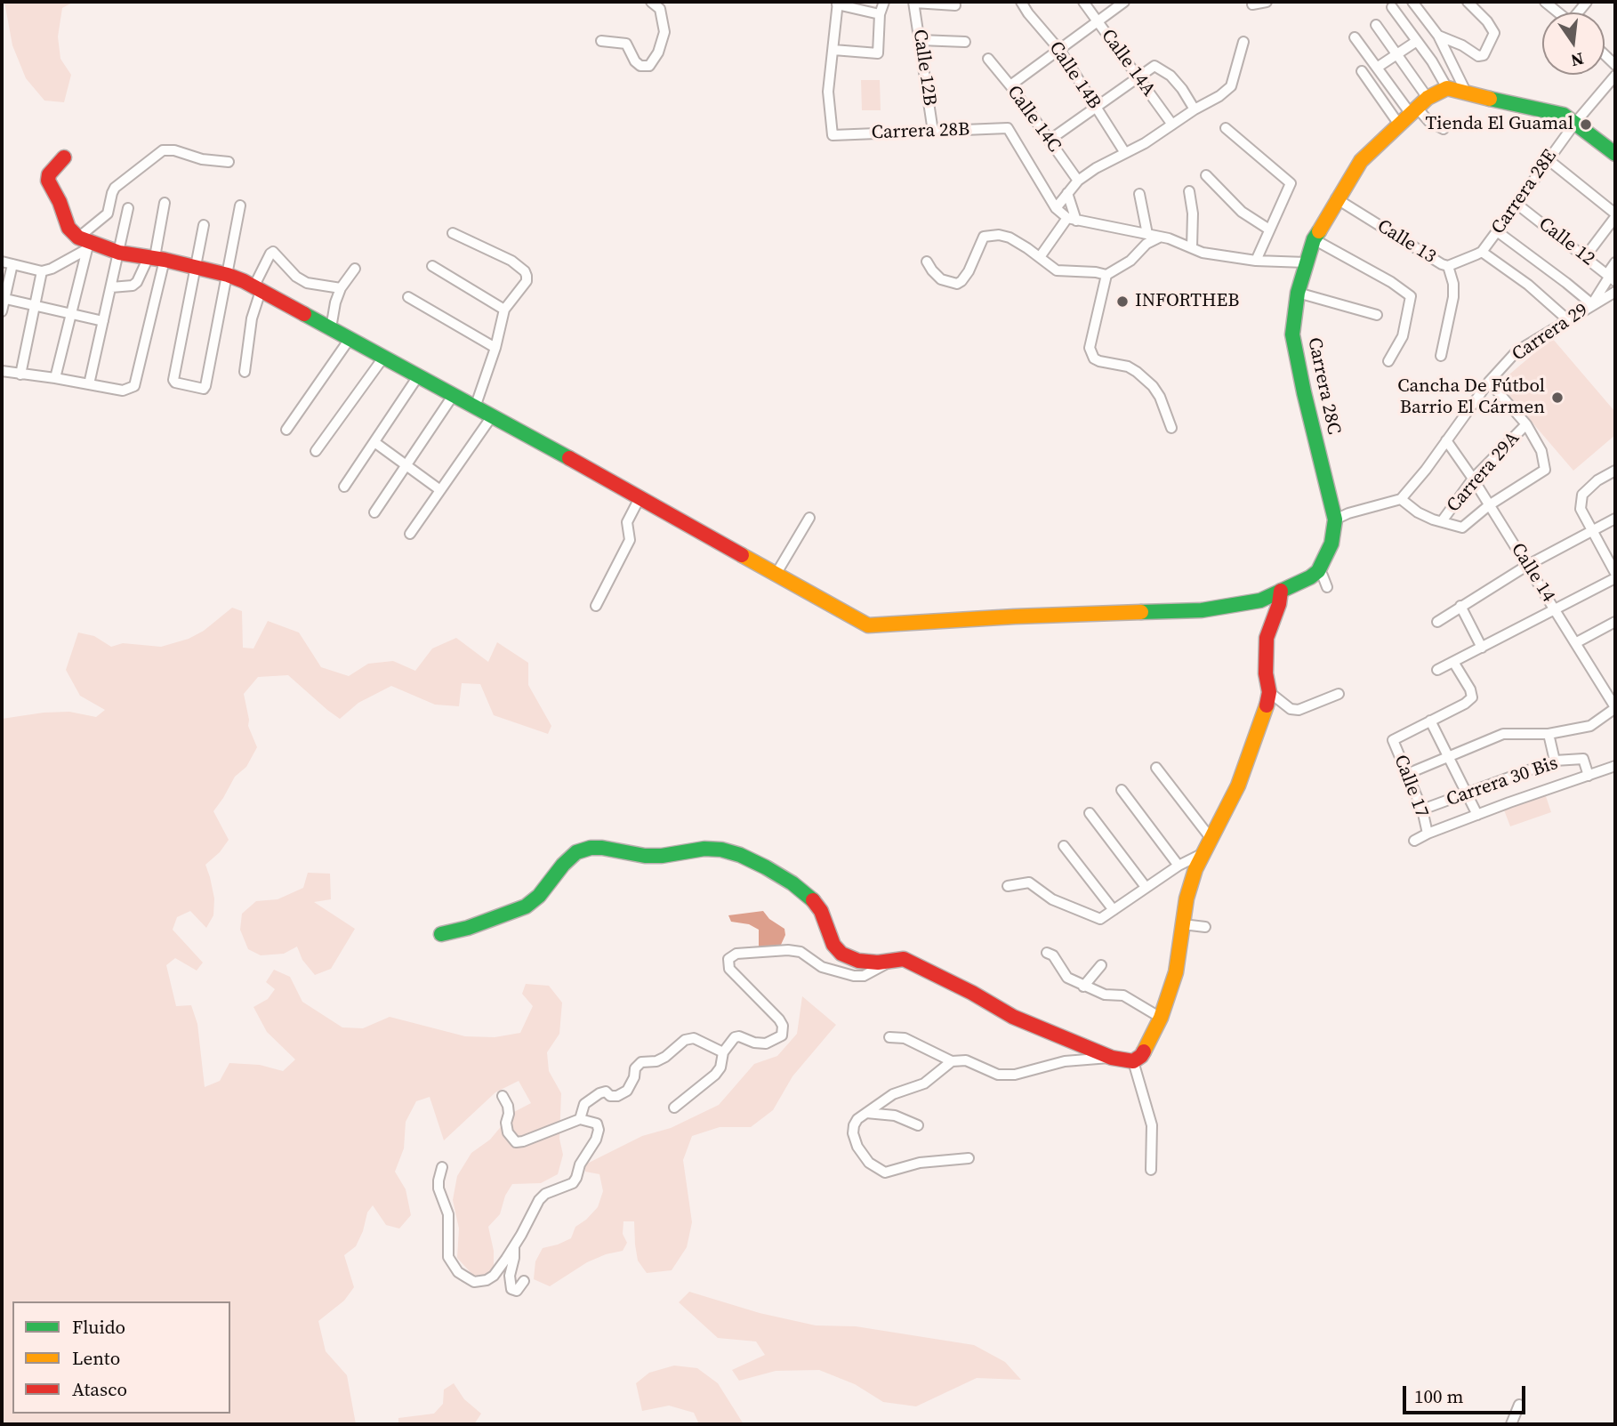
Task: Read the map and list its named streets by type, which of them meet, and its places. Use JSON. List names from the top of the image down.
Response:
{
  "streets": {
    "street": [
      "Calle 14A",
      "Calle 12B",
      "Calle 14B",
      "Calle 14C",
      "Carrera 28B",
      "Carrera 28E",
      "Calle 13",
      "Calle 12",
      "Carrera 29",
      "Carrera 28C",
      "Carrera 29A",
      "Calle 14",
      "Carrera 30 Bis",
      "Calle 17"
    ]
  },
  "crossings": [
    ["Calle 12B", "Carrera 28B"],
    ["Carrera 28E", "Calle 13"],
    ["Carrera 28E", "Calle 12"],
    ["Calle 13", "Carrera 28C"],
    ["Carrera 29", "Calle 14"],
    ["Carrera 29A", "Calle 14"],
    ["Carrera 30 Bis", "Calle 17"]
  ],
  "places": ["Tienda El Guamal", "INFORTHEB", "Cancha De Fútbol Barrio El Cármen"],
  "legend": ["Fluido", "Lento", "Atasco"],
  "scale_bar": "100 m",
  "north": "bottom"
}
